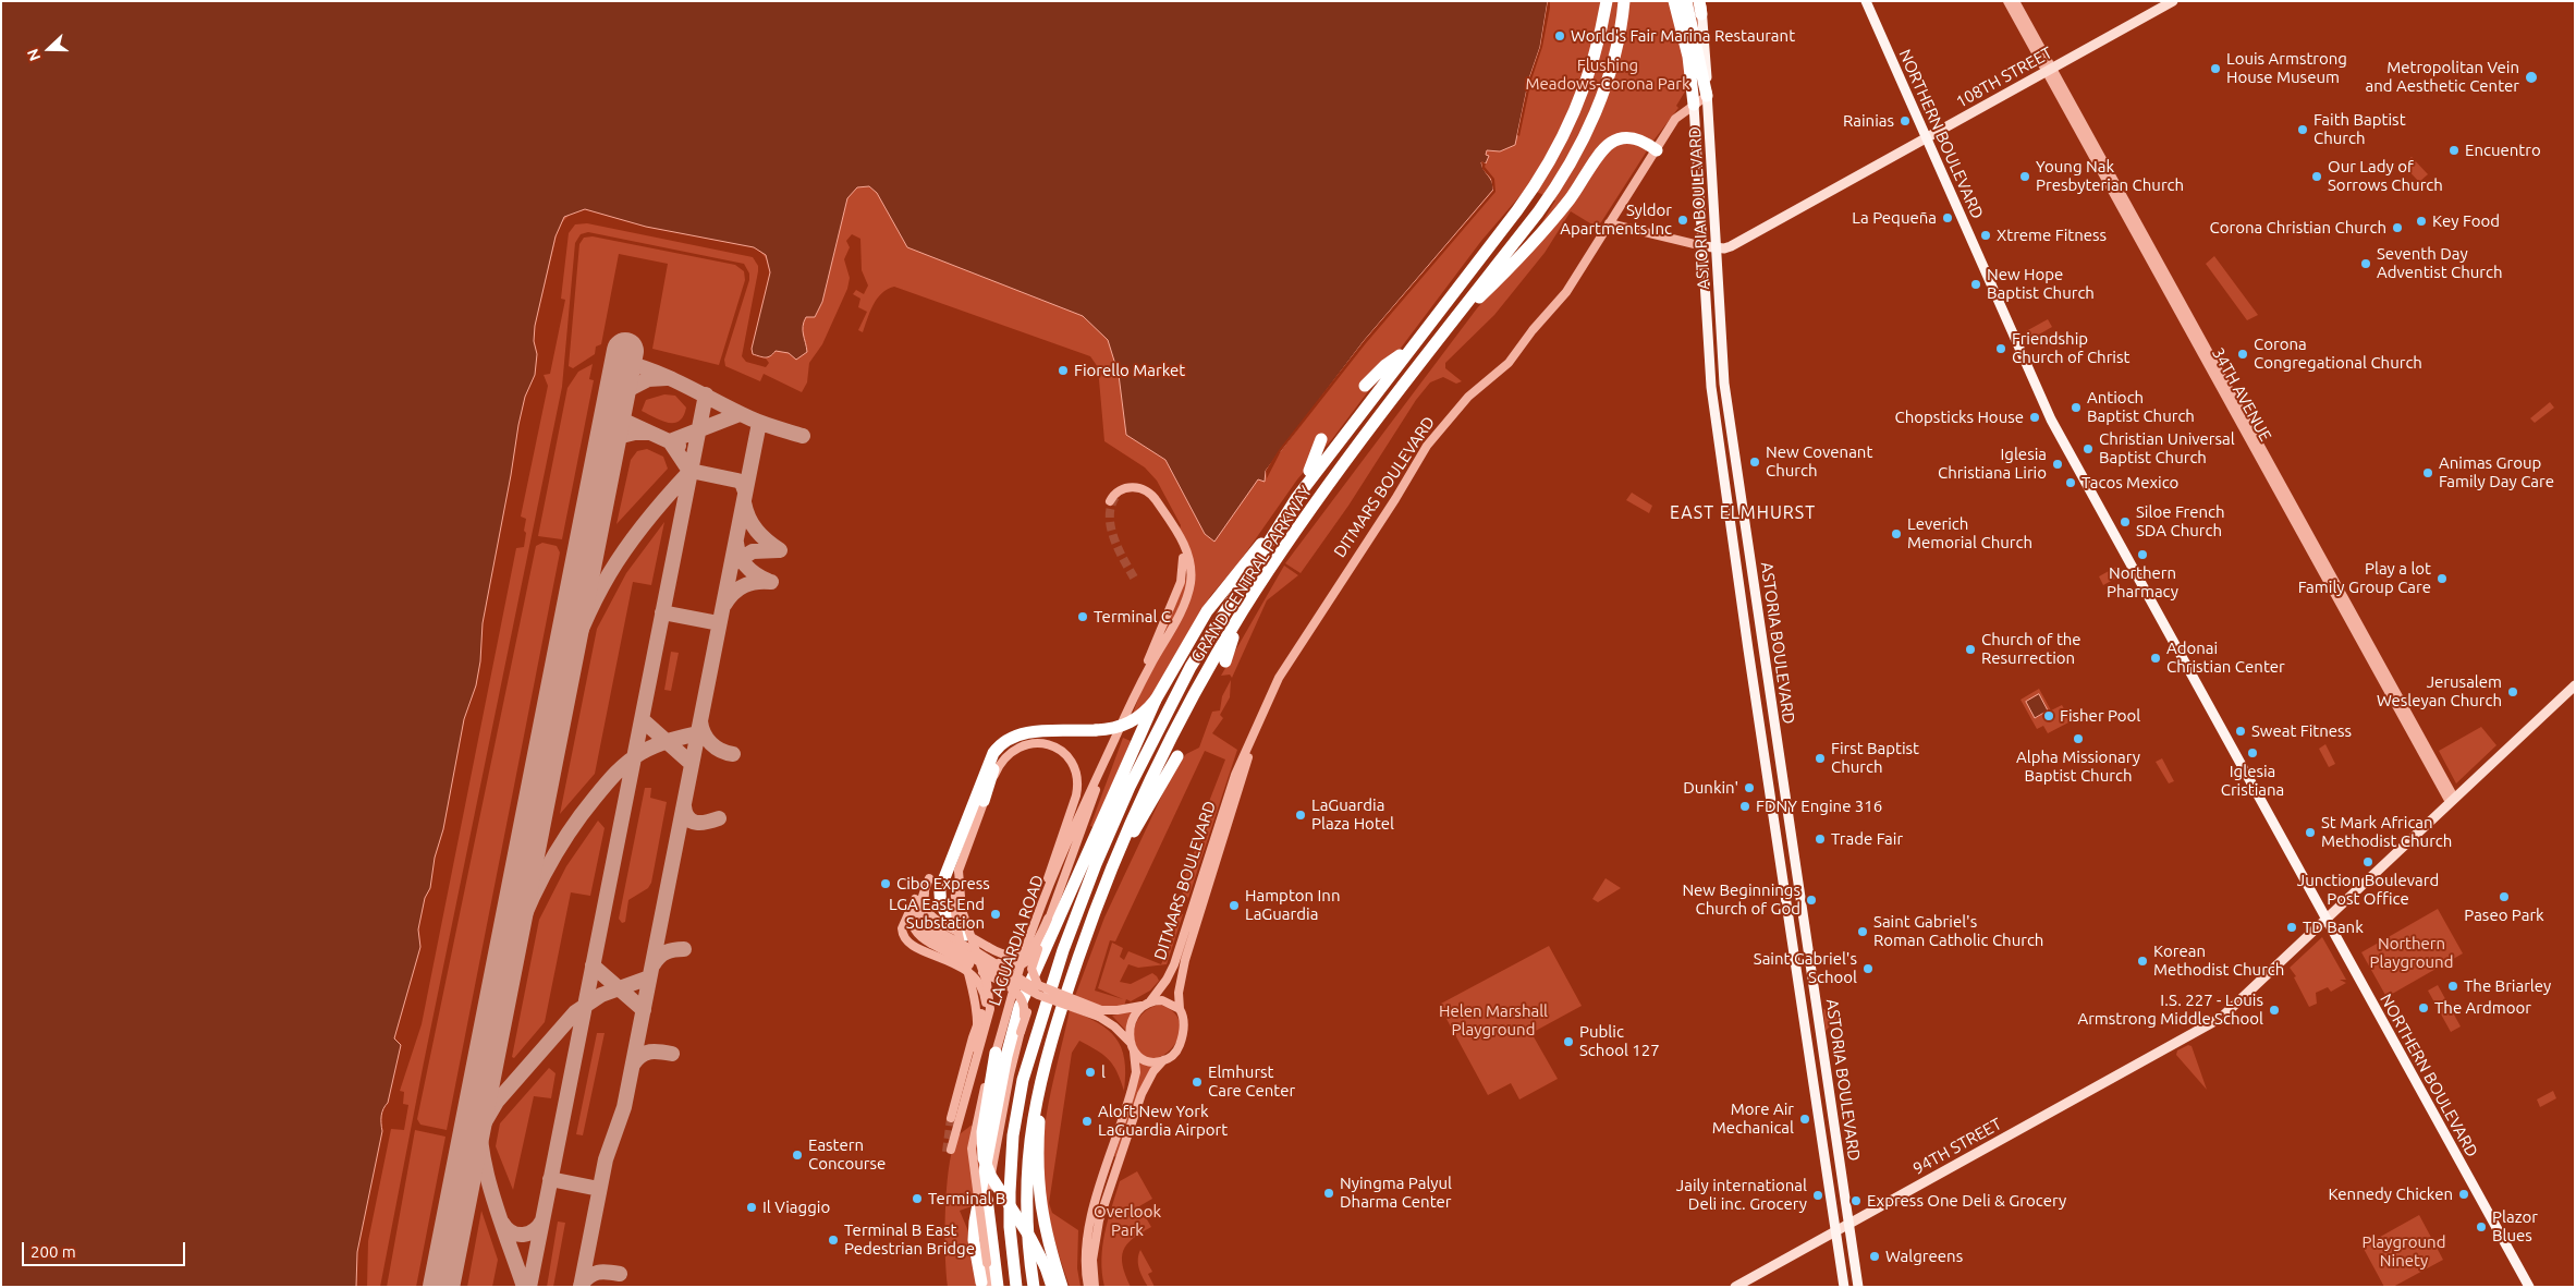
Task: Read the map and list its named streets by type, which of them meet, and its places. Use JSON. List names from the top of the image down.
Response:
{
  "streets": {
    "highway": ["GRAND CENTRAL PARKWAY"],
    "main road": [
      "108TH STREET",
      "NORTHERN BOULEVARD",
      "ASTORIA BOULEVARD",
      "94TH STREET"
    ],
    "street": ["34TH AVENUE", "DITMARS BOULEVARD", "LAGUARDIA ROAD"]
  },
  "crossings": [
    ["108TH STREET", "NORTHERN BOULEVARD"],
    ["108TH STREET", "ASTORIA BOULEVARD"],
    ["108TH STREET", "34TH AVENUE"],
    ["NORTHERN BOULEVARD", "94TH STREET"],
    ["ASTORIA BOULEVARD", "DITMARS BOULEVARD"],
    ["ASTORIA BOULEVARD", "94TH STREET"],
    ["34TH AVENUE", "94TH STREET"]
  ],
  "districts": ["EAST ELMHURST"],
  "parks": [
    "Flushing Meadows-Corona Park",
    "Northern Playground",
    "Helen Marshall Playground",
    "Overlook Park",
    "Playground Ninety"
  ],
  "places": [
    "World's Fair Marina Restaurant",
    "Louis Armstrong House Museum",
    "Metropolitan Vein and Aesthetic Center",
    "Rainias",
    "Faith Baptist Church",
    "Encuentro",
    "Young Nak Presbyterian Church",
    "Our Lady of Sorrows Church",
    "La Pequeña",
    "Syldor Apartments Inc",
    "Key Food",
    "Corona Christian Church",
    "Xtreme Fitness",
    "Seventh Day Adventist Church",
    "New Hope Baptist Church",
    "Friendship Church of Christ",
    "Corona Congregational Church",
    "Fiorello Market",
    "Antioch Baptist Church",
    "Chopsticks House",
    "Christian Universal Baptist Church",
    "New Covenant Church",
    "Iglesia Christiana Lirio",
    "Animas Group Family Day Care",
    "Tacos Mexico",
    "Siloe French SDA Church",
    "Leverich Memorial Church",
    "Northern Pharmacy",
    "Play a lot Family Group Care",
    "Terminal C",
    "Church of the Resurrection",
    "Adonai Christian Center",
    "Jerusalem Wesleyan Church",
    "Fisher Pool",
    "Sweat Fitness",
    "Alpha Missionary Baptist Church",
    "Iglesia Cristiana",
    "First Baptist Church",
    "Dunkin'",
    "FDNY Engine 316",
    "LaGuardia Plaza Hotel",
    "St Mark African Methodist Church",
    "Trade Fair",
    "Junction Boulevard Post Office",
    "Cibo Express",
    "Paseo Park",
    "New Beginnings Church of God",
    "Hampton Inn LaGuardia",
    "LGA East End Substation",
    "TD Bank",
    "Saint Gabriel's Roman Catholic Church",
    "Korean Methodist Church",
    "Saint Gabriel's School",
    "The Briarley",
    "The Ardmoor",
    "I.S. 227 - Louis Armstrong Middle School",
    "Public School 127",
    "l",
    "Elmhurst Care Center",
    "More Air Mechanical",
    "Aloft New York LaGuardia Airport",
    "Eastern Concourse",
    "Nyingma Palyul Dharma Center",
    "Kennedy Chicken",
    "Jaily international Deli inc. Grocery",
    "Terminal B",
    "Express One Deli & Grocery",
    "Il Viaggio",
    "Plazor Blues",
    "Terminal B East Pedestrian Bridge",
    "Walgreens"
  ],
  "scale_bar": "200 m",
  "north": "left"
}
